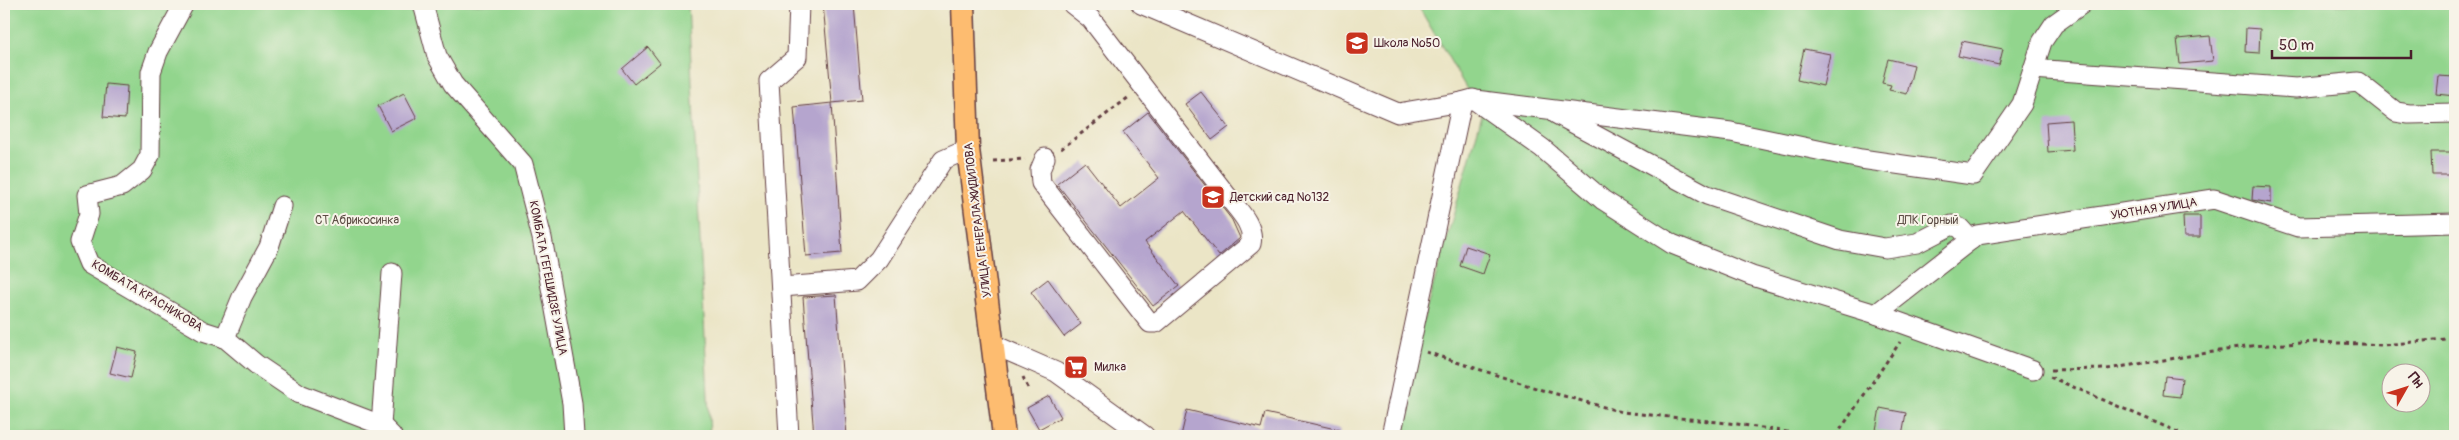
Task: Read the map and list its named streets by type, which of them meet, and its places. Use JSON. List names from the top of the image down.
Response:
{
  "streets": {
    "main road": ["УЛИЦА ГЕНЕРАЛА ЖИДИЛОВА"],
    "street": ["УЮТНАЯ УЛИЦА", "КОМБАТА ГЕГЕШИДЗЕ УЛИЦА", "КОМБАТА КРАСНИКОВА"]
  },
  "parks": ["СТ Абрикосинка", "ДПК Горный"],
  "places": {
    "school or university": ["Школа №50", "Детский сад №132"],
    "supermarket": ["Милка"]
  },
  "scale_bar": "50 m",
  "north": "top right"
}
